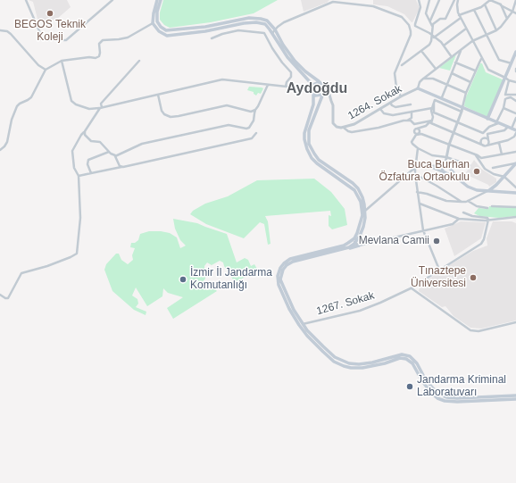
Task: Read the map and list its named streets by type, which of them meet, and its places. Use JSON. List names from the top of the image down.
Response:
{
  "streets": {
    "street": ["1264. Sokak", "1267. Sokak"]
  },
  "districts": ["Aydoğdu"],
  "places": [
    "BEGOS Teknik Koleji",
    "Buca Burhan Özfatura Ortaokulu",
    "Mevlana Camii",
    "Tınaztepe Üniversitesi",
    "İzmir İl Jandarma Komutanlığı",
    "Jandarma Kriminal Laboratuvarı"
  ]
}
